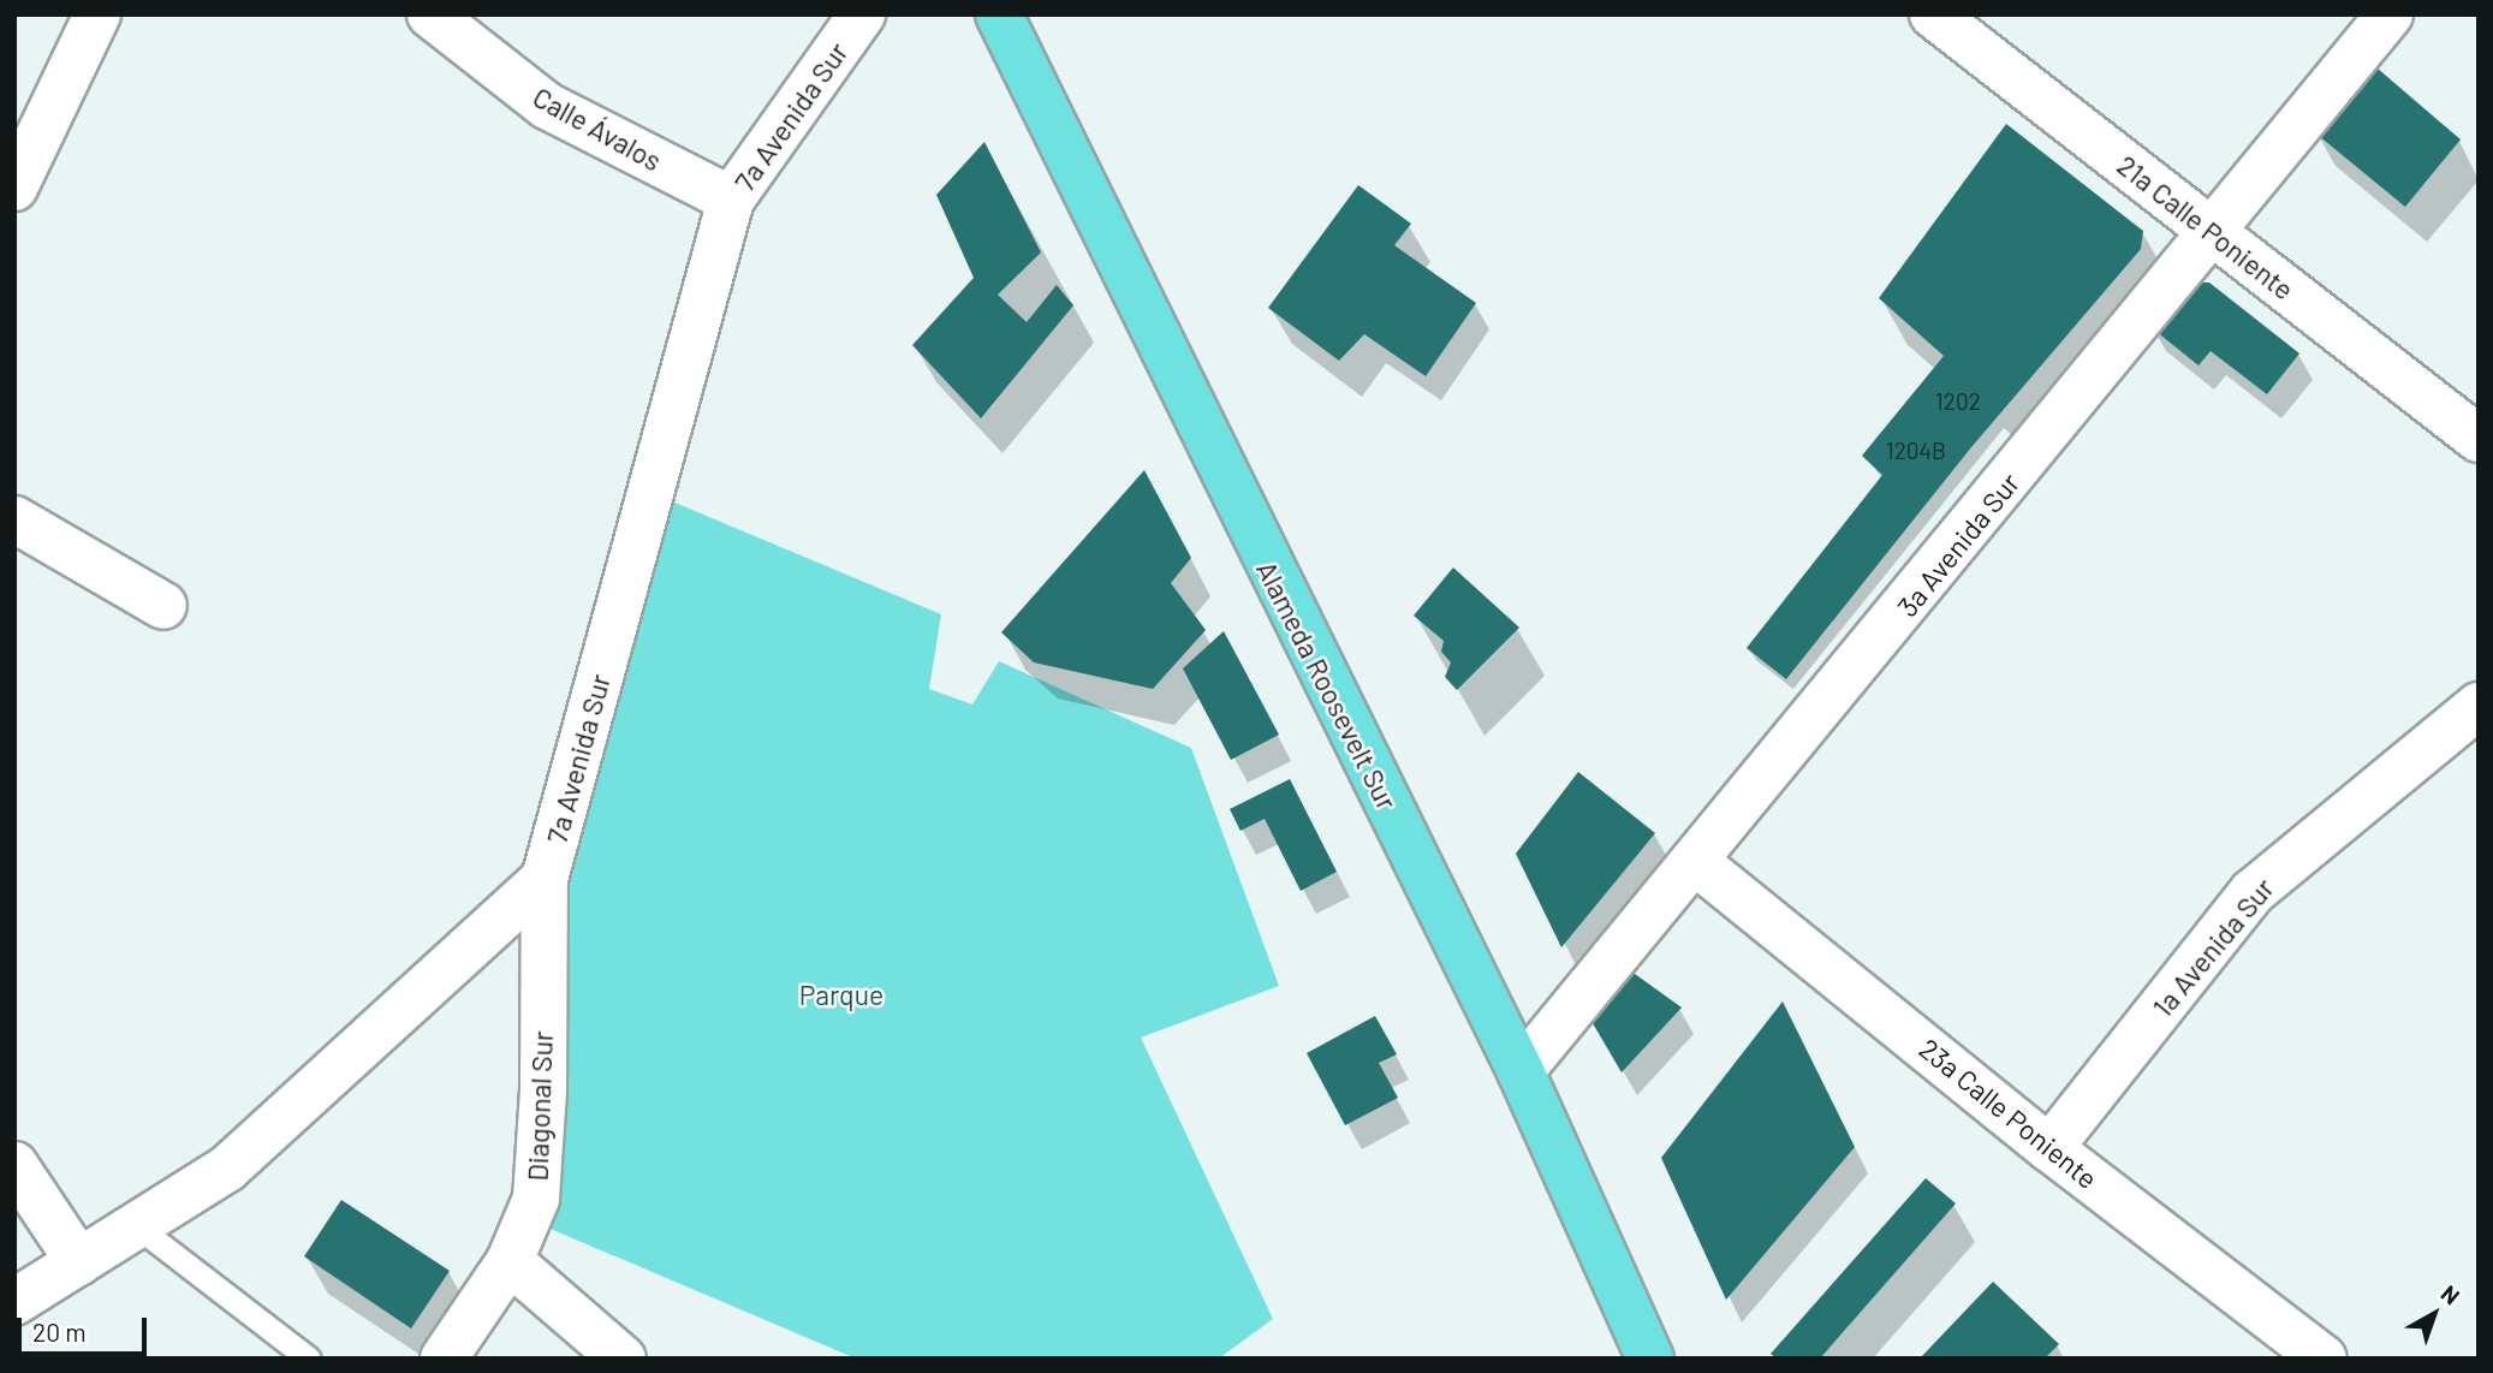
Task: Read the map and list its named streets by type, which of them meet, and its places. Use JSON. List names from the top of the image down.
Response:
{
  "streets": {
    "highway": ["Alameda Roosevelt Sur"],
    "street": [
      "7a Avenida Sur",
      "Calle Ávalos",
      "21a Calle Poniente",
      "3a Avenida Sur",
      "1a Avenida Sur",
      "Diagonal Sur",
      "23a Calle Poniente"
    ]
  },
  "crossings": [
    ["7a Avenida Sur", "Calle Ávalos"],
    ["7a Avenida Sur", "Diagonal Sur"],
    ["21a Calle Poniente", "3a Avenida Sur"],
    ["3a Avenida Sur", "Alameda Roosevelt Sur"],
    ["3a Avenida Sur", "23a Calle Poniente"],
    ["1a Avenida Sur", "23a Calle Poniente"]
  ],
  "parks": ["Parque"],
  "house_numbers": ["1202", "1204B"],
  "scale_bar": "20 m",
  "north": "top right"
}
